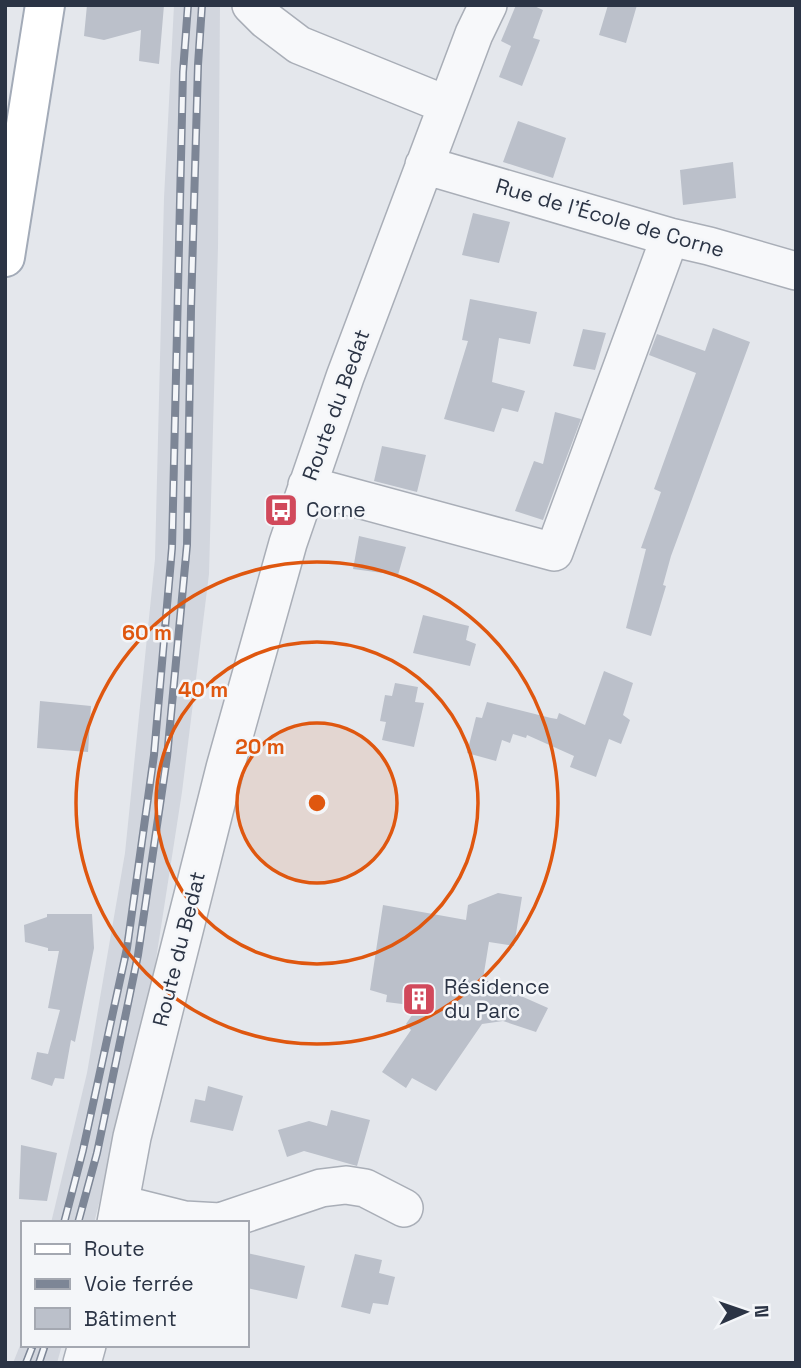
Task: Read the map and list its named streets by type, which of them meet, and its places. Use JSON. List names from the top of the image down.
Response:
{
  "streets": {
    "street": ["Rue de l'École de Corne", "Route du Bedat"]
  },
  "crossings": [
    ["Rue de l'École de Corne", "Route du Bedat"]
  ],
  "places": {
    "bus stop": ["Corne"],
    "building": ["Résidence du Parc"]
  },
  "legend": ["Route", "Voie ferrée", "Bâtiment"],
  "north": "right",
  "rings": ["60 m", "40 m", "20 m"]
}
